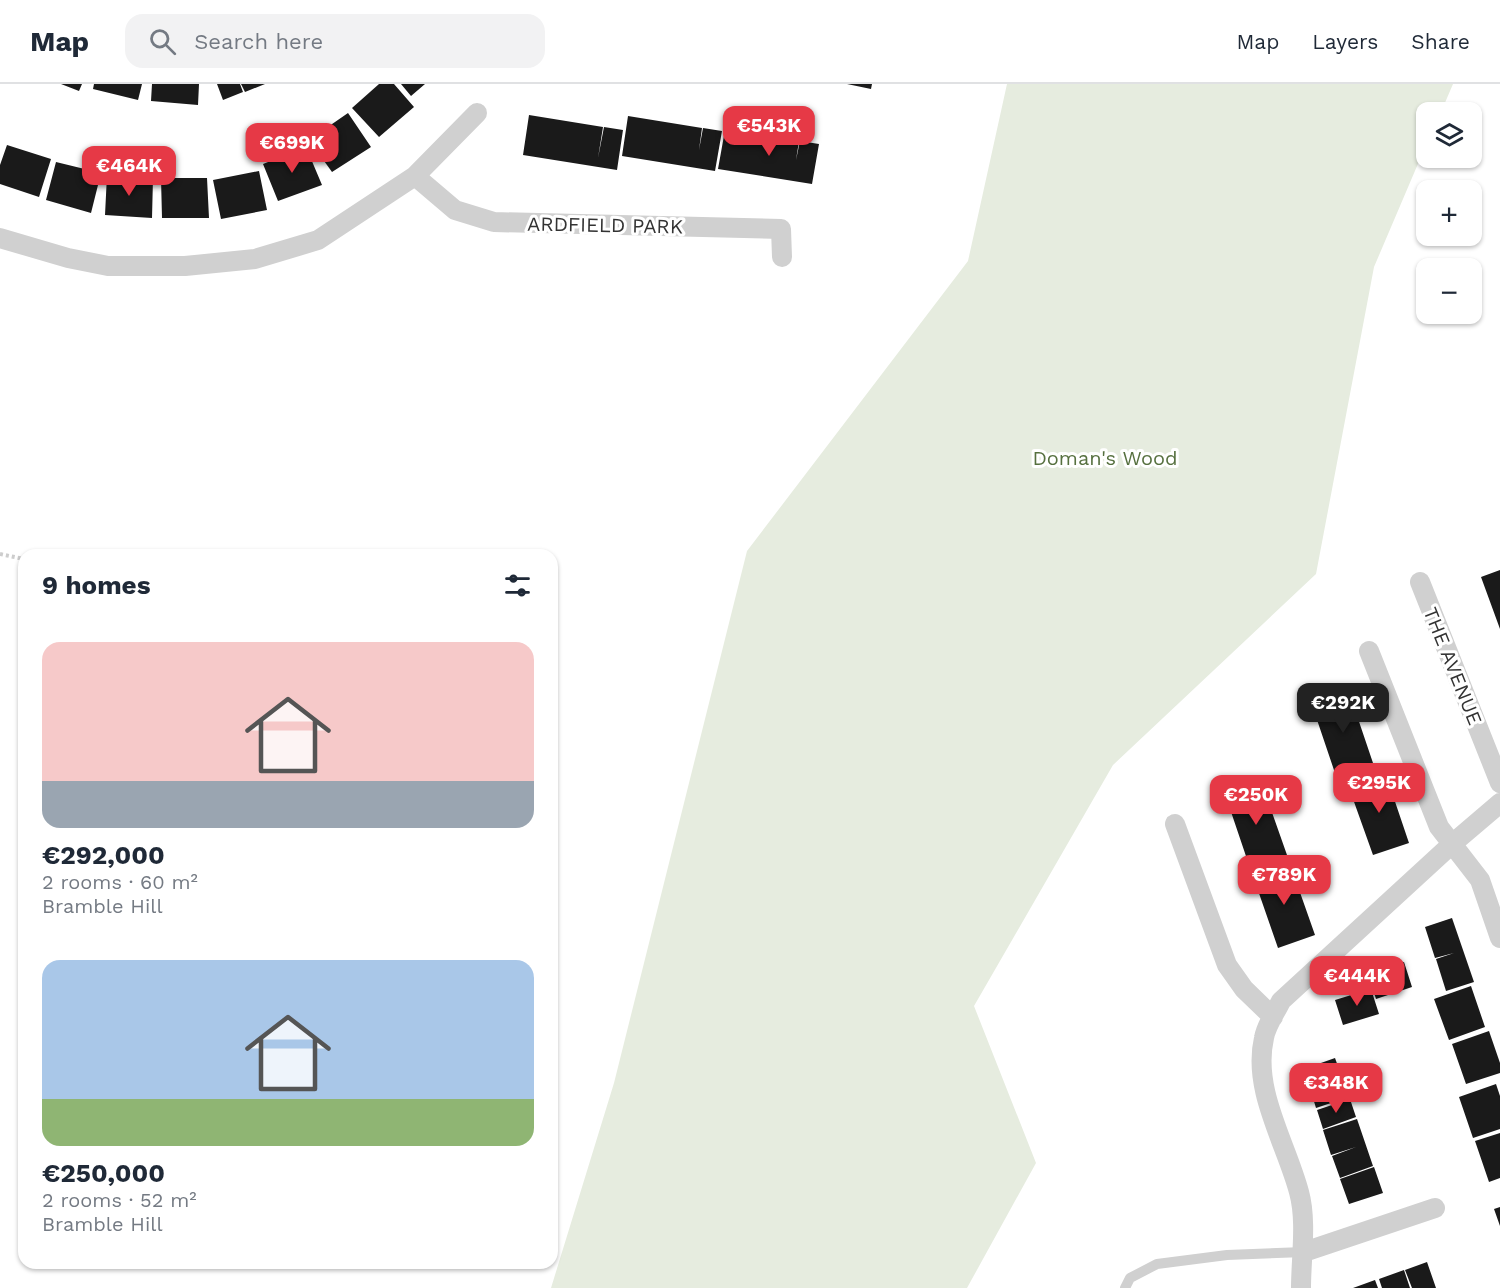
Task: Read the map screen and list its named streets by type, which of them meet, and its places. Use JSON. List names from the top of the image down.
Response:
{
  "streets": {
    "street": ["ARDFIELD PARK", "THE AVENUE"]
  },
  "parks": ["Doman's Wood"],
  "page": {
    "header": "Map",
    "search": "Search here",
    "nav": ["Map", "Layers", "Share"],
    "map_buttons": ["+", "−"],
    "price": [
      "€543K",
      "€699K",
      "€464K",
      "€292K",
      "€295K",
      "€250K",
      "€789K",
      "€444K",
      "€348K"
    ],
    "heading": "9 homes",
    "list": [
      {
        "name": "€292,000",
        "note": "2 rooms · 60 m² · Bramble Hill"
      },
      {
        "name": "€250,000",
        "note": "2 rooms · 52 m² · Bramble Hill"
      }
    ]
  }
}
